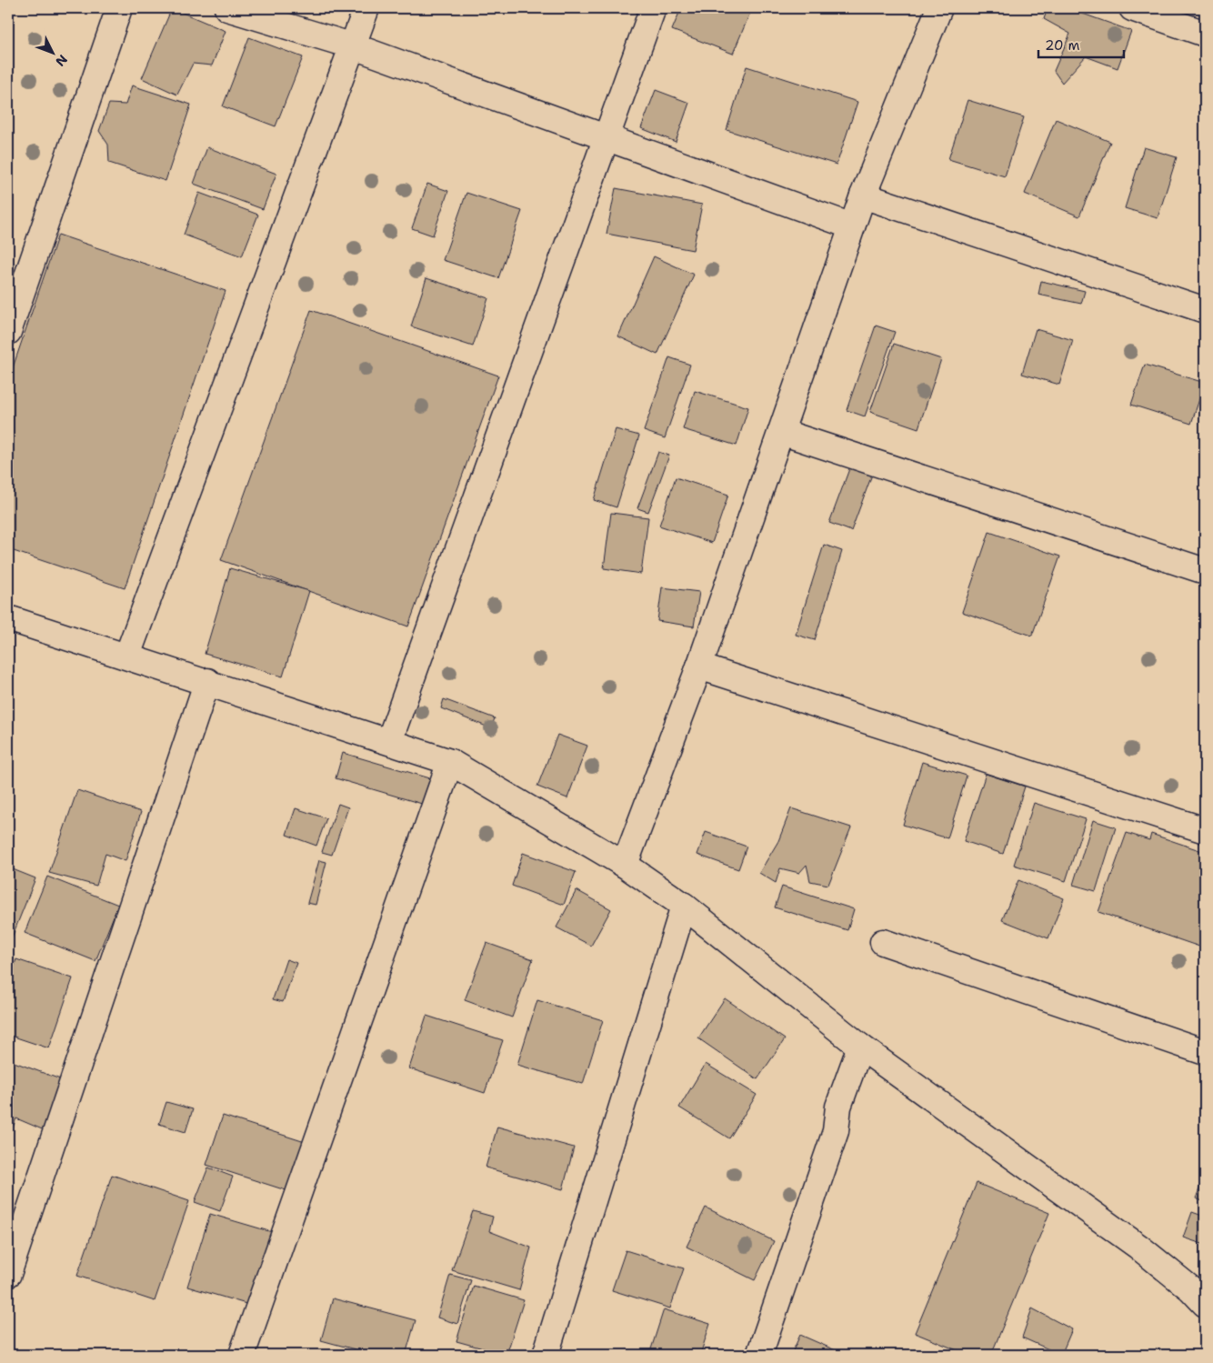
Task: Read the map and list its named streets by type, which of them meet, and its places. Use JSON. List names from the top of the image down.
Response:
{
  "scale_bar": "20 m",
  "north": "bottom right"
}
